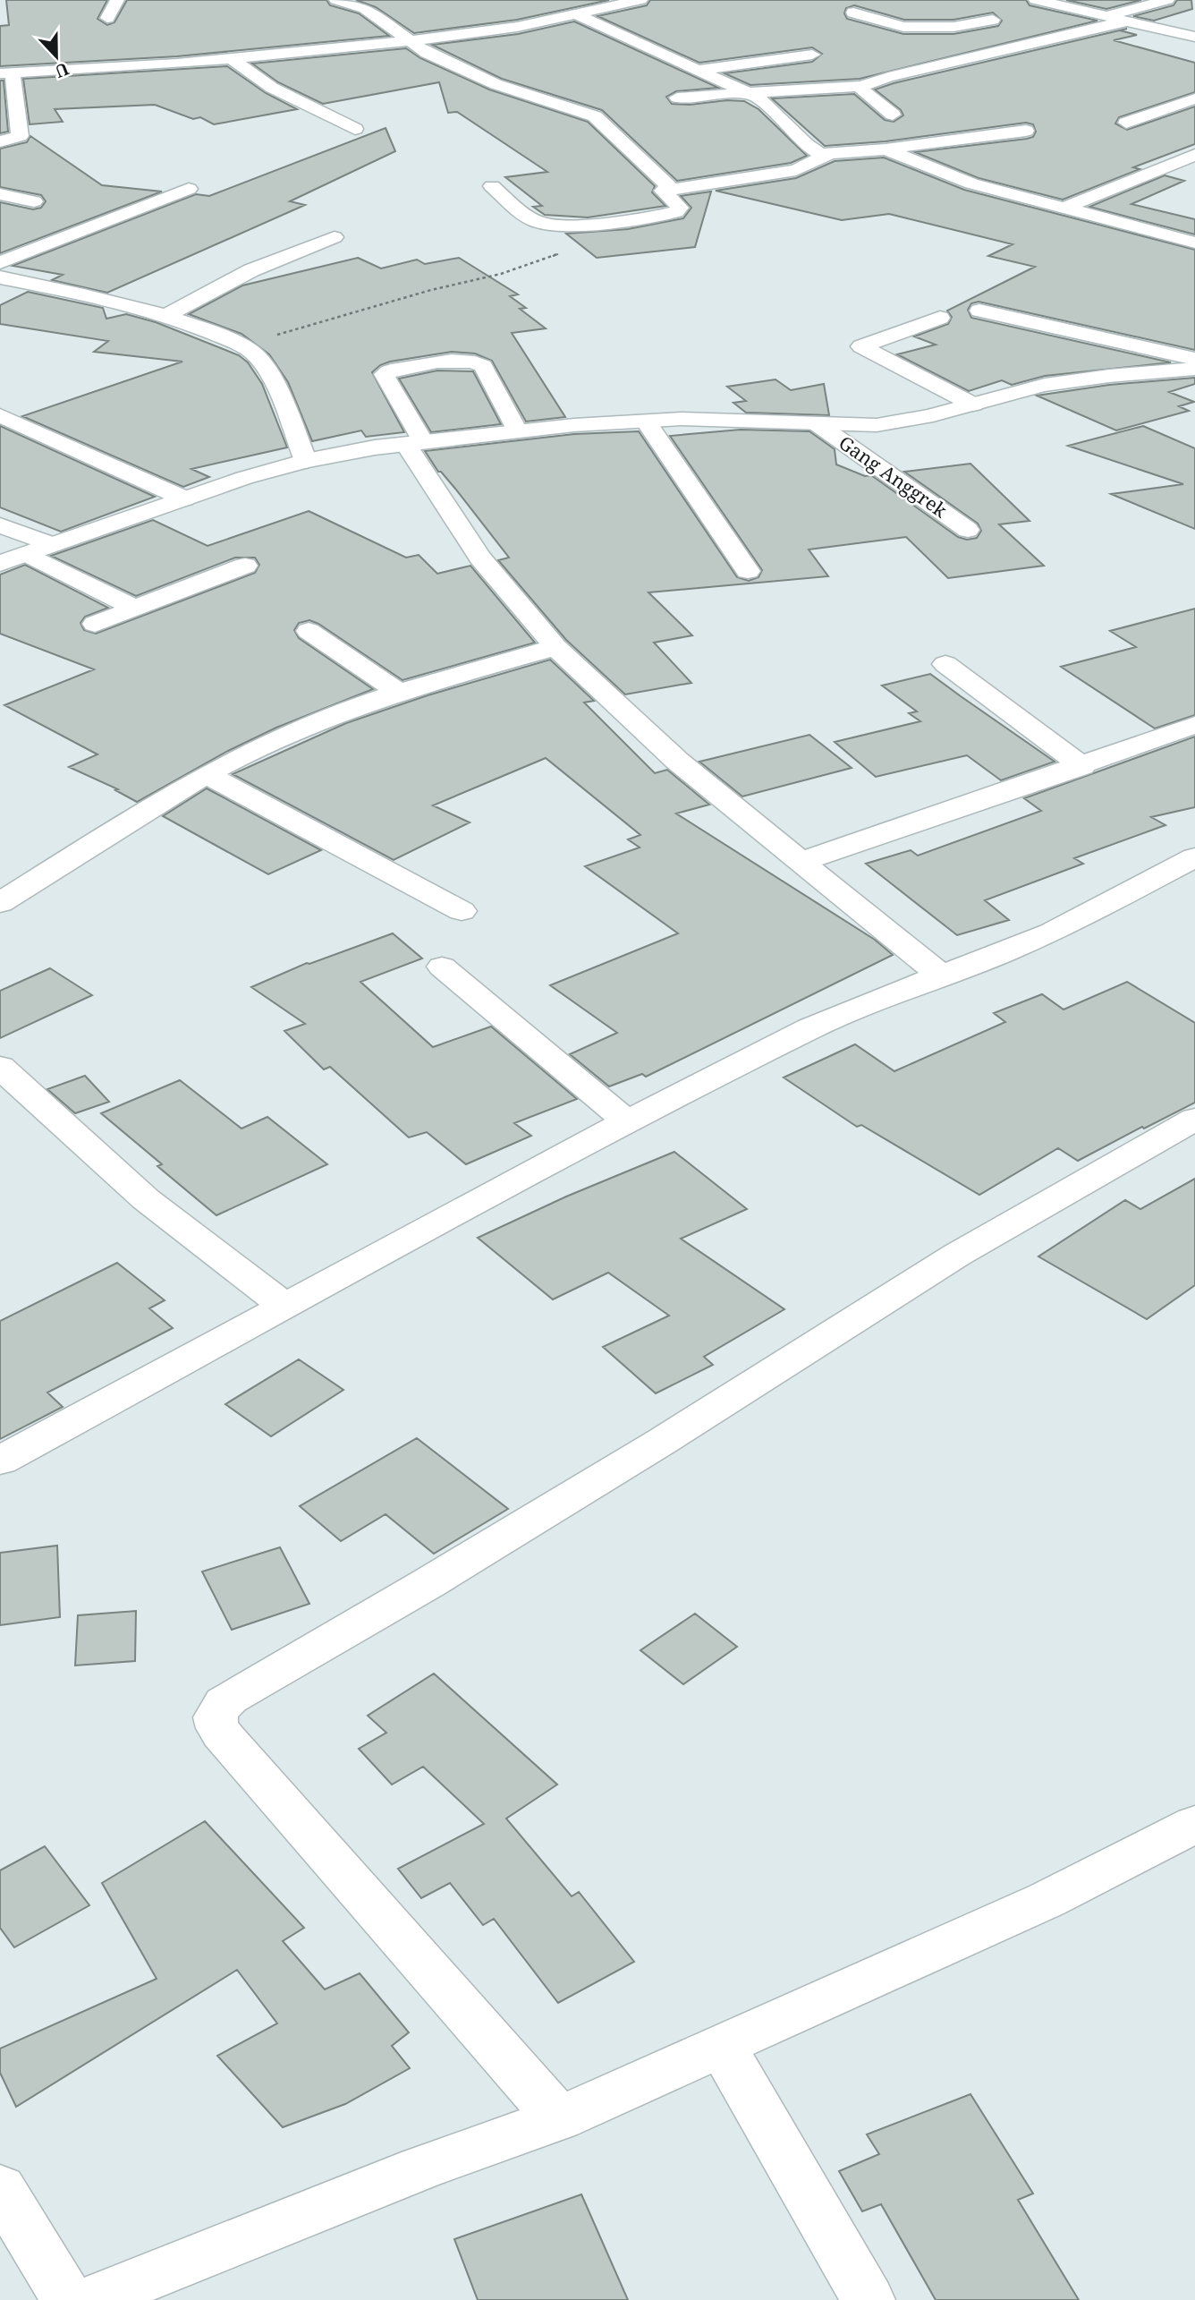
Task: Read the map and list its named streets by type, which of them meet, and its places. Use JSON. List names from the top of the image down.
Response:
{
  "streets": {
    "street": ["Gang Anggrek"]
  },
  "north": "bottom"
}
